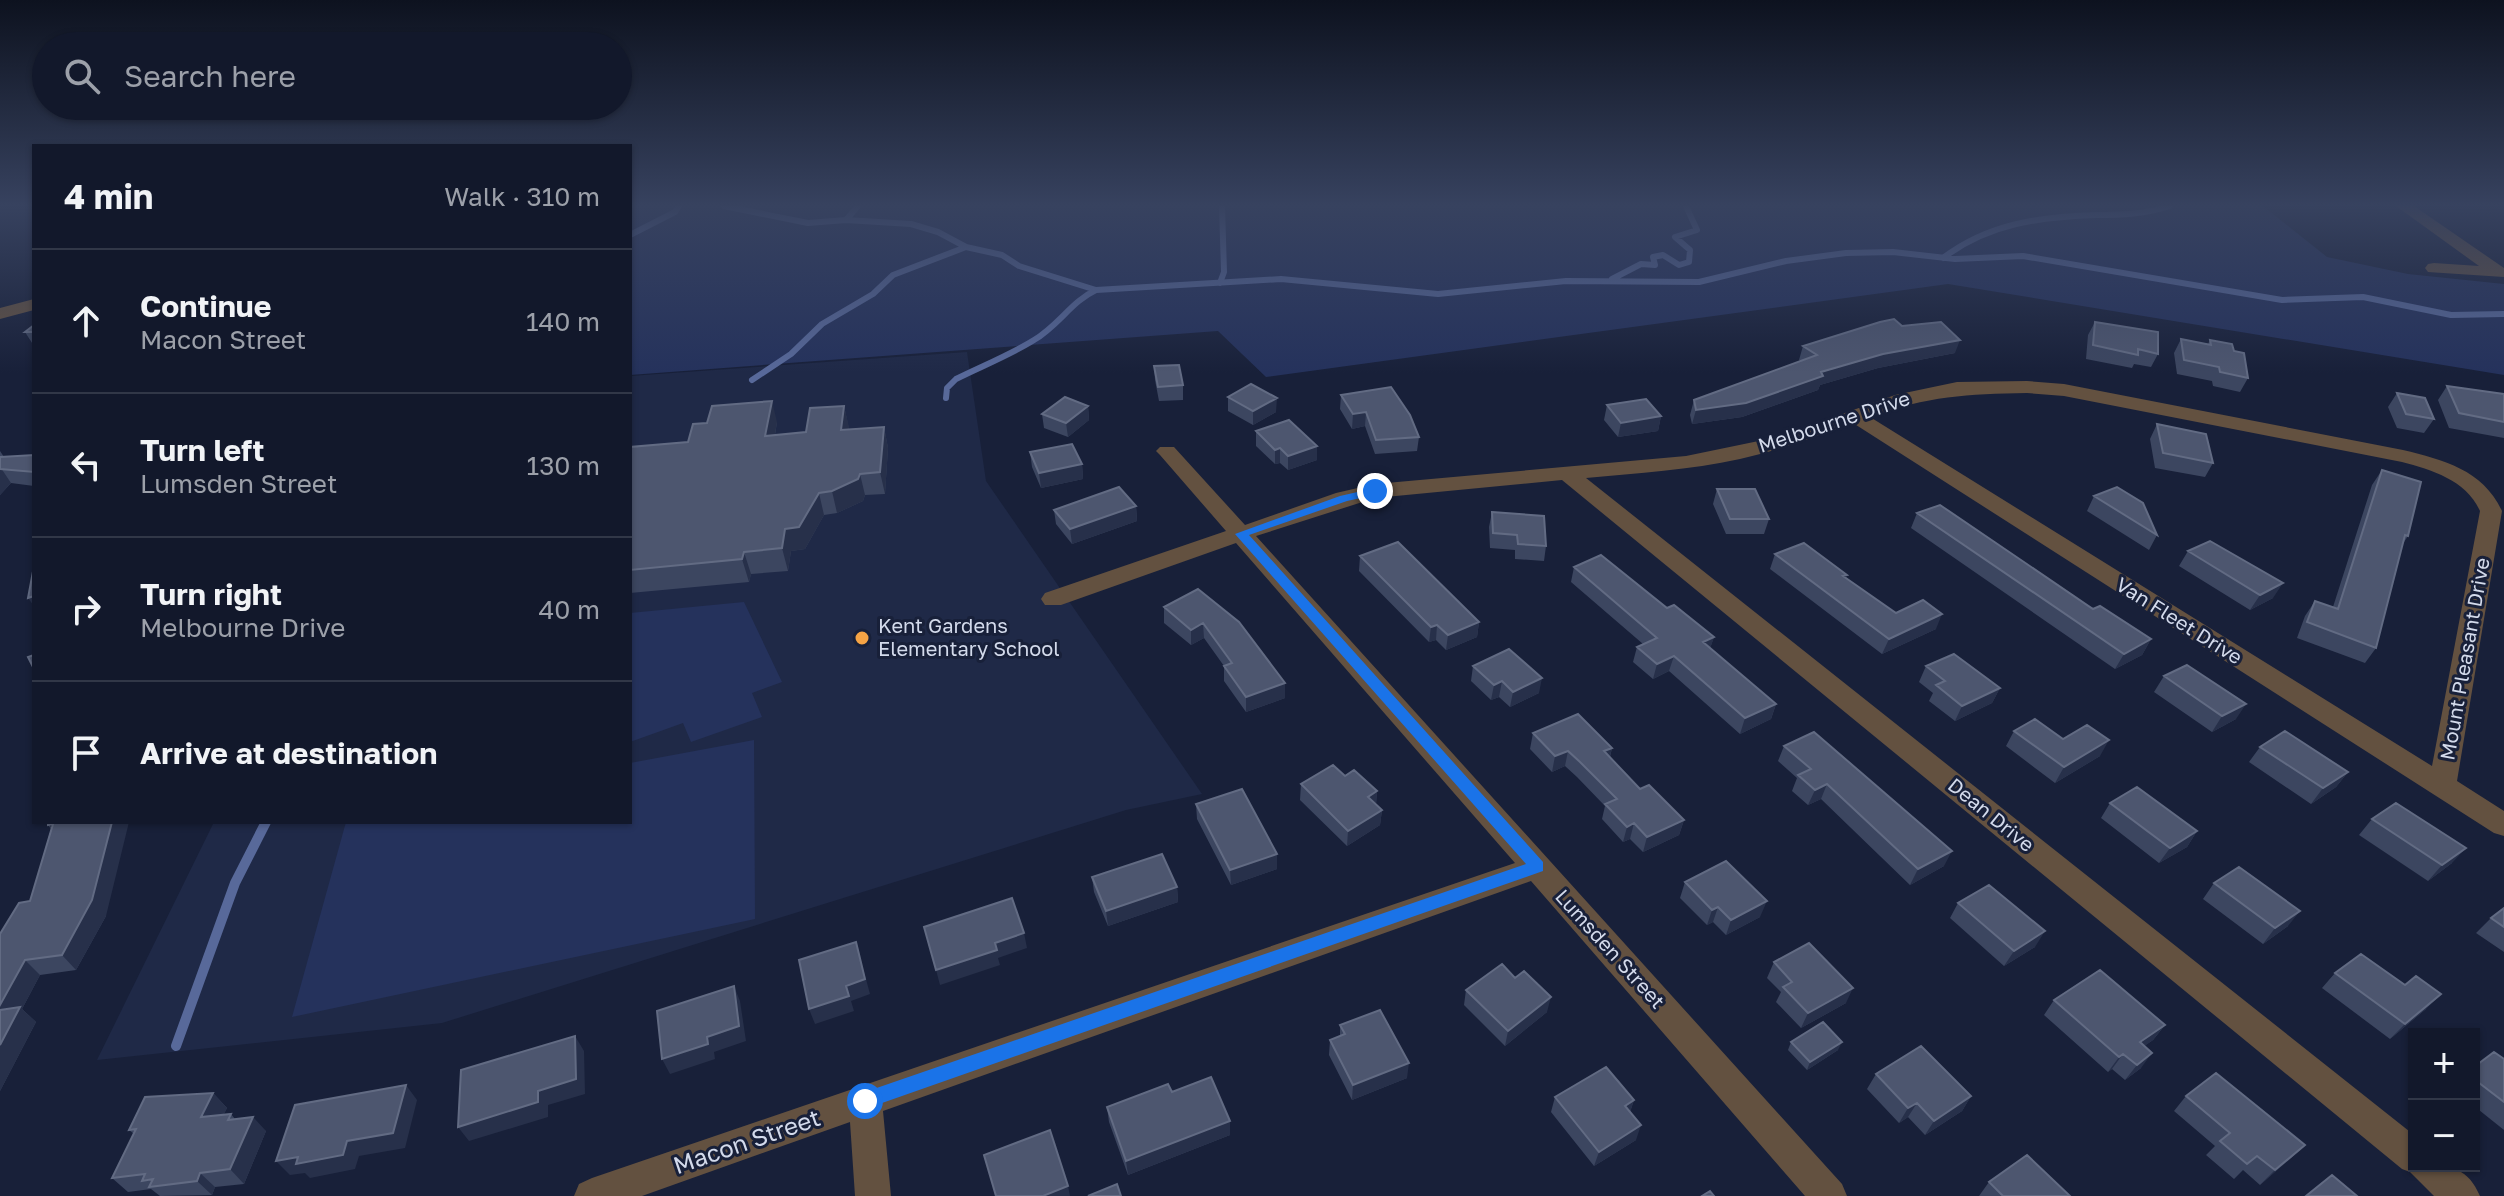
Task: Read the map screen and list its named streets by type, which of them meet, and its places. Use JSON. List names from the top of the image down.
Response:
{
  "streets": {
    "street": [
      "Melbourne Drive",
      "Van Fleet Drive",
      "Mount Pleasant Drive",
      "Dean Drive",
      "Lumsden Street",
      "Macon Street"
    ]
  },
  "crossings": [
    ["Melbourne Drive", "Van Fleet Drive"],
    ["Melbourne Drive", "Mount Pleasant Drive"],
    ["Melbourne Drive", "Dean Drive"],
    ["Melbourne Drive", "Lumsden Street"],
    ["Van Fleet Drive", "Mount Pleasant Drive"],
    ["Lumsden Street", "Macon Street"]
  ],
  "places": ["Kent Gardens Elementary School"],
  "page": {
    "search": "Search here",
    "heading": ["4 min", "Walk · 310 m"],
    "list": [
      ["Continue", "Macon Street", "140 m"],
      ["Turn left", "Lumsden Street", "130 m"],
      ["Turn right", "Melbourne Drive", "40 m"],
      "Arrive at destination"
    ],
    "map_buttons": ["+", "−"]
  }
}
